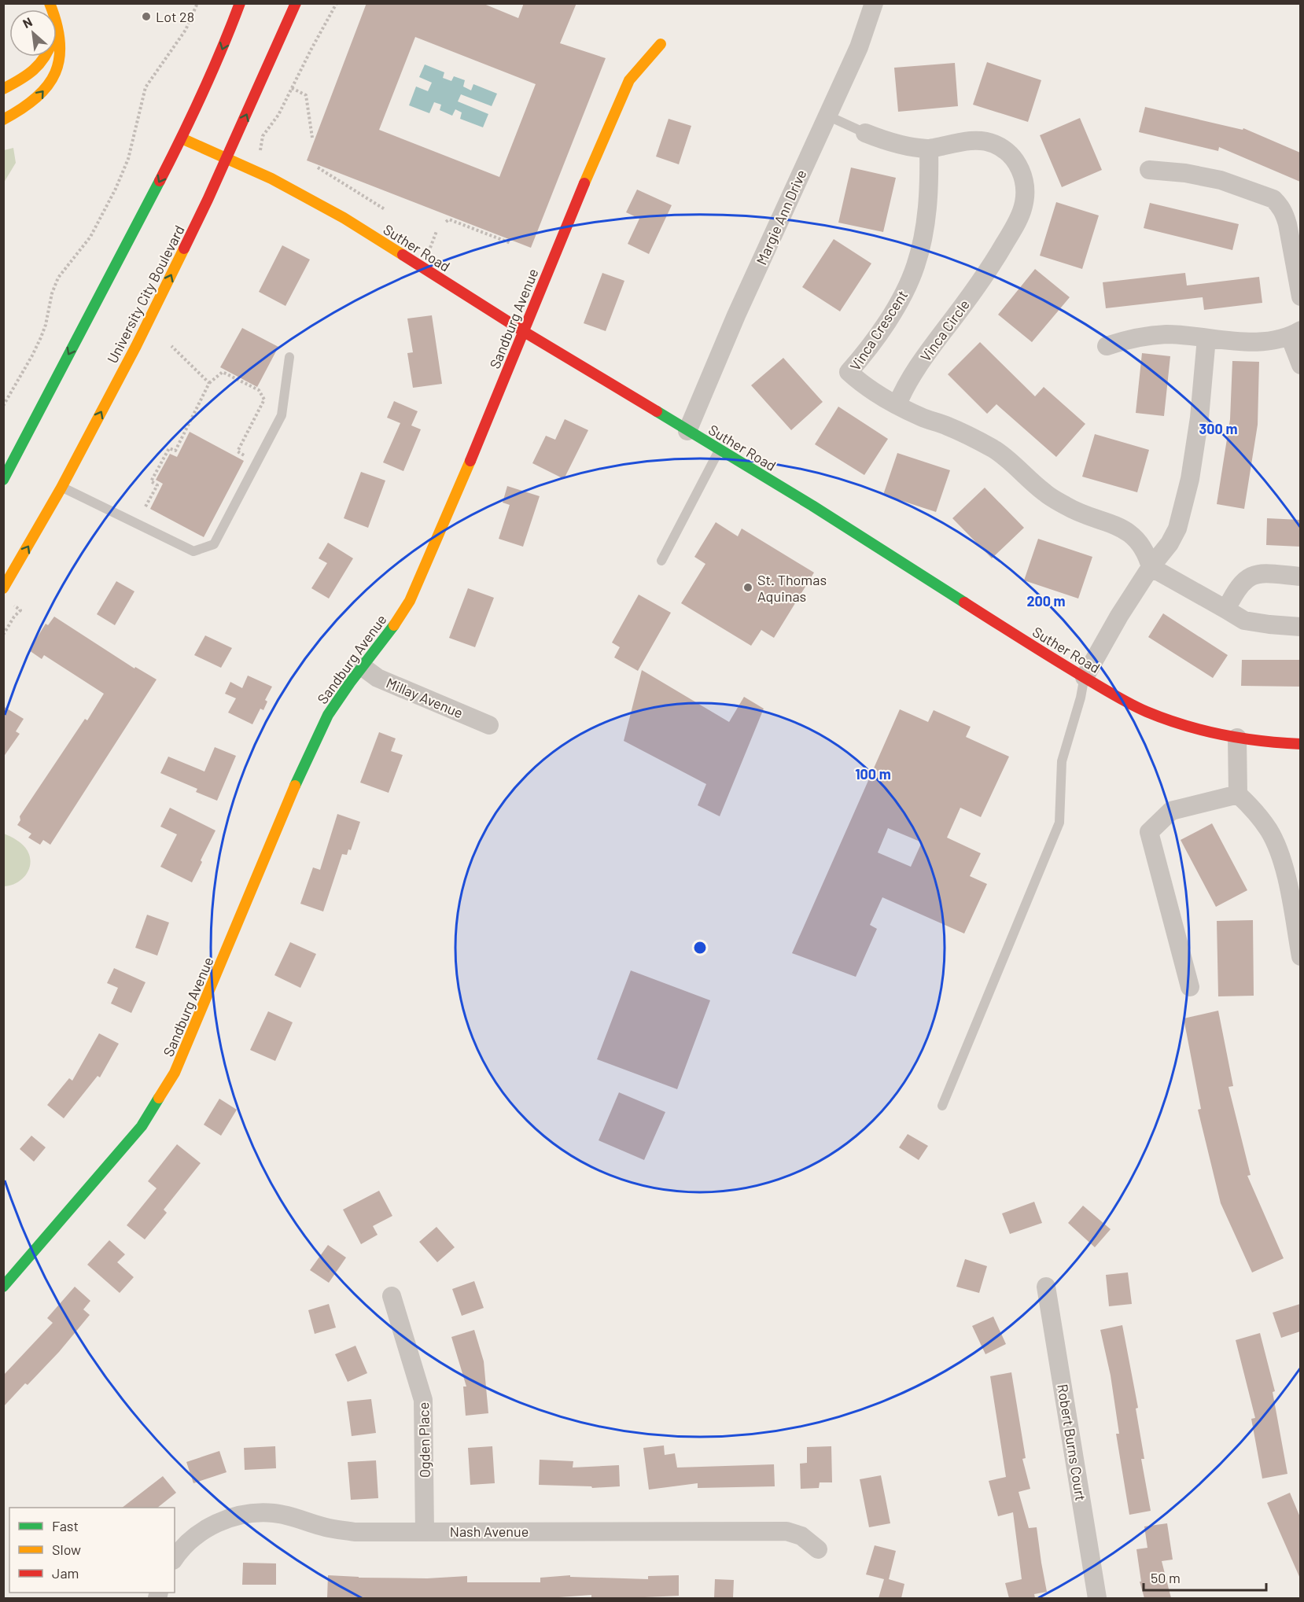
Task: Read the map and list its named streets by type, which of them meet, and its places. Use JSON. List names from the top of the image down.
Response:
{
  "streets": {
    "street": [
      "Margie Ann Drive",
      "Suther Road",
      "University City Boulevard",
      "Sandburg Avenue",
      "Vinca Crescent",
      "Vinca Circle",
      "Millay Avenue",
      "Ogden Place",
      "Robert Burns Court",
      "Nash Avenue"
    ]
  },
  "crossings": [
    ["Margie Ann Drive", "Suther Road"],
    ["Margie Ann Drive", "Vinca Circle"],
    ["Suther Road", "University City Boulevard"],
    ["Suther Road", "Sandburg Avenue"],
    ["Sandburg Avenue", "Millay Avenue"],
    ["Vinca Crescent", "Vinca Circle"],
    ["Ogden Place", "Nash Avenue"]
  ],
  "places": ["Lot 28", "St. Thomas Aquinas"],
  "legend": ["Fast", "Slow", "Jam"],
  "scale_bar": "50 m",
  "north": "top left",
  "rings": ["300 m", "200 m", "100 m"]
}
